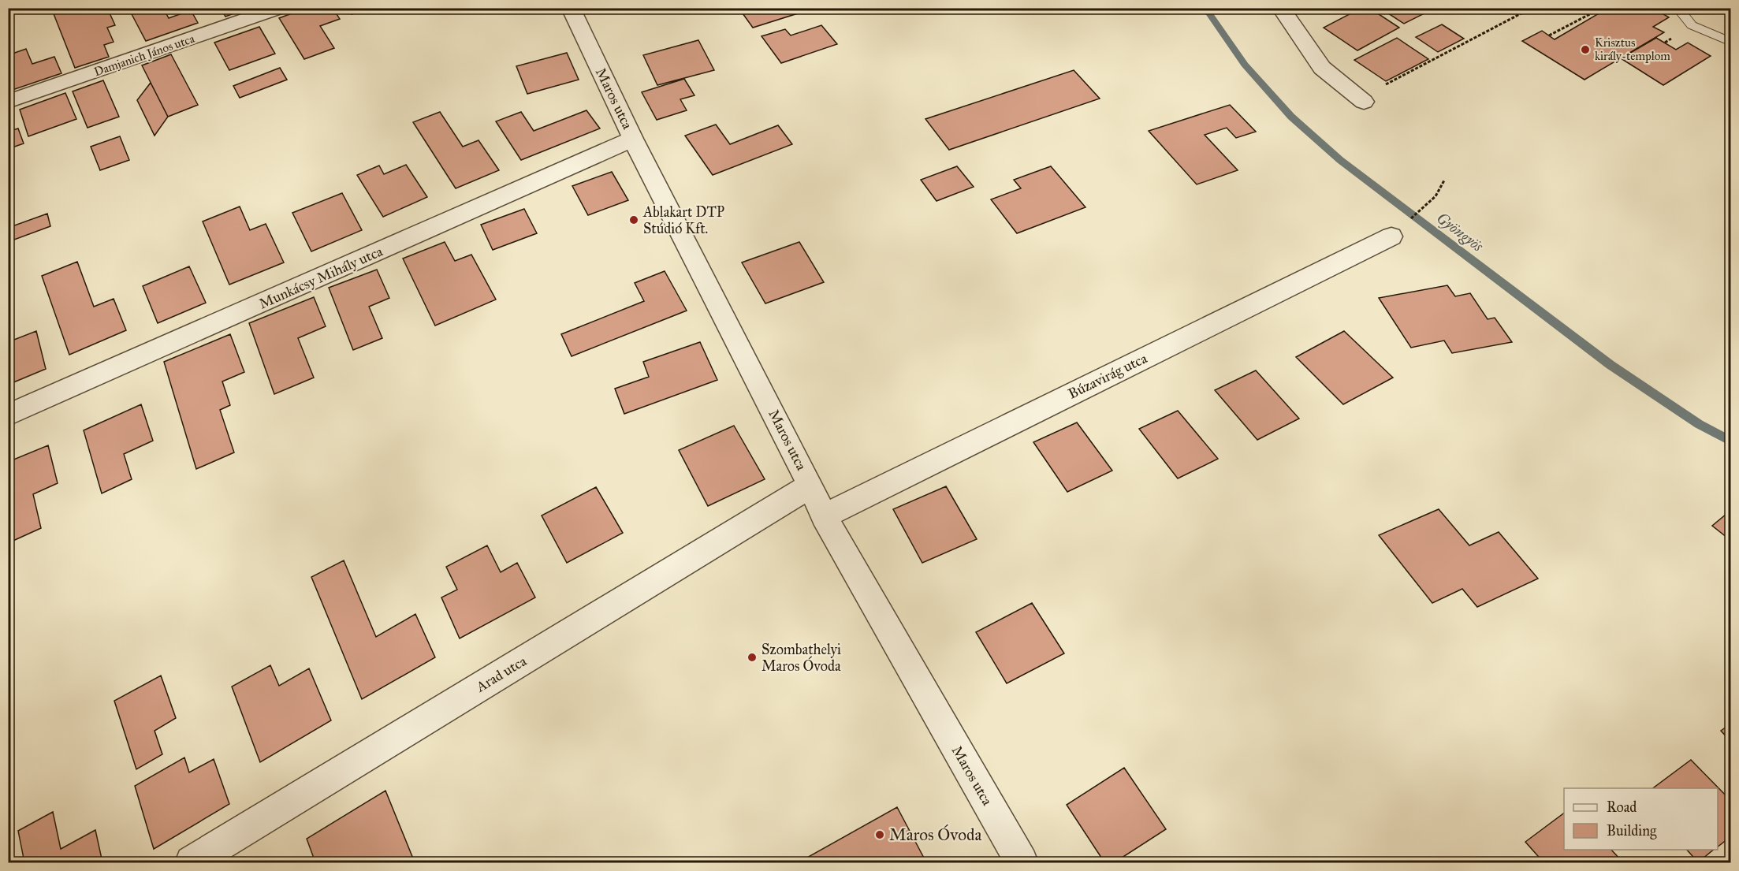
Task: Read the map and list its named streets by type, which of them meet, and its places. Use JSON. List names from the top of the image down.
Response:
{
  "streets": {
    "street": [
      "Damjanich János utca",
      "Maros utca",
      "Munkácsy Mihály utca",
      "Búzavirág utca",
      "Arad utca"
    ]
  },
  "crossings": [
    ["Maros utca", "Munkácsy Mihály utca"],
    ["Maros utca", "Búzavirág utca"],
    ["Maros utca", "Arad utca"]
  ],
  "water": ["Gyöngyös"],
  "places": [
    "Krisztus király-templom",
    "Ablakart DTP Stúdió Kft.",
    "Szombathelyi Maros Óvoda",
    "Maros Óvoda"
  ],
  "legend": ["Road", "Building"]
}
